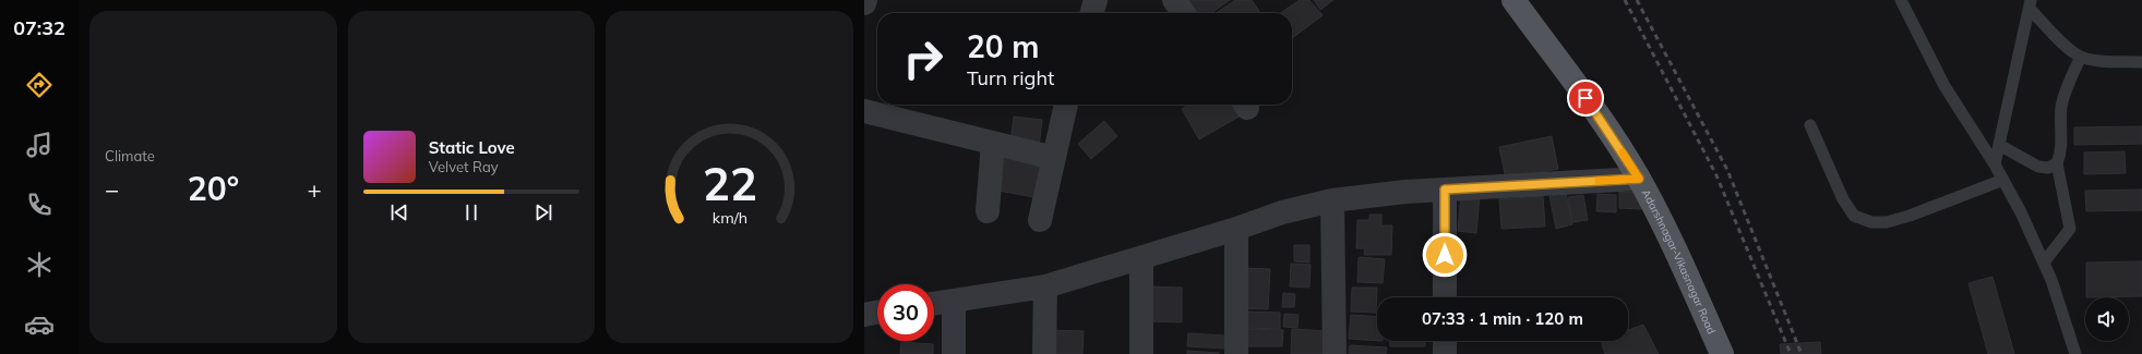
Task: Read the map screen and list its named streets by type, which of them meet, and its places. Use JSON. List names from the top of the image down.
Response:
{
  "streets": {
    "main road": ["Adarshnagar-Vikasnagar Road"]
  },
  "page": {
    "tabs": "07:32",
    "tile": "Climate",
    "turn": ["20 m", "Turn right"],
    "song": ["Static Love", "Velvet Ray"],
    "heat": ["−", "20°", "+"],
    "limit": "30",
    "trip": "07:33 · 1 min · 120 m",
    "gauge": ["22", "km/h"]
  }
}
